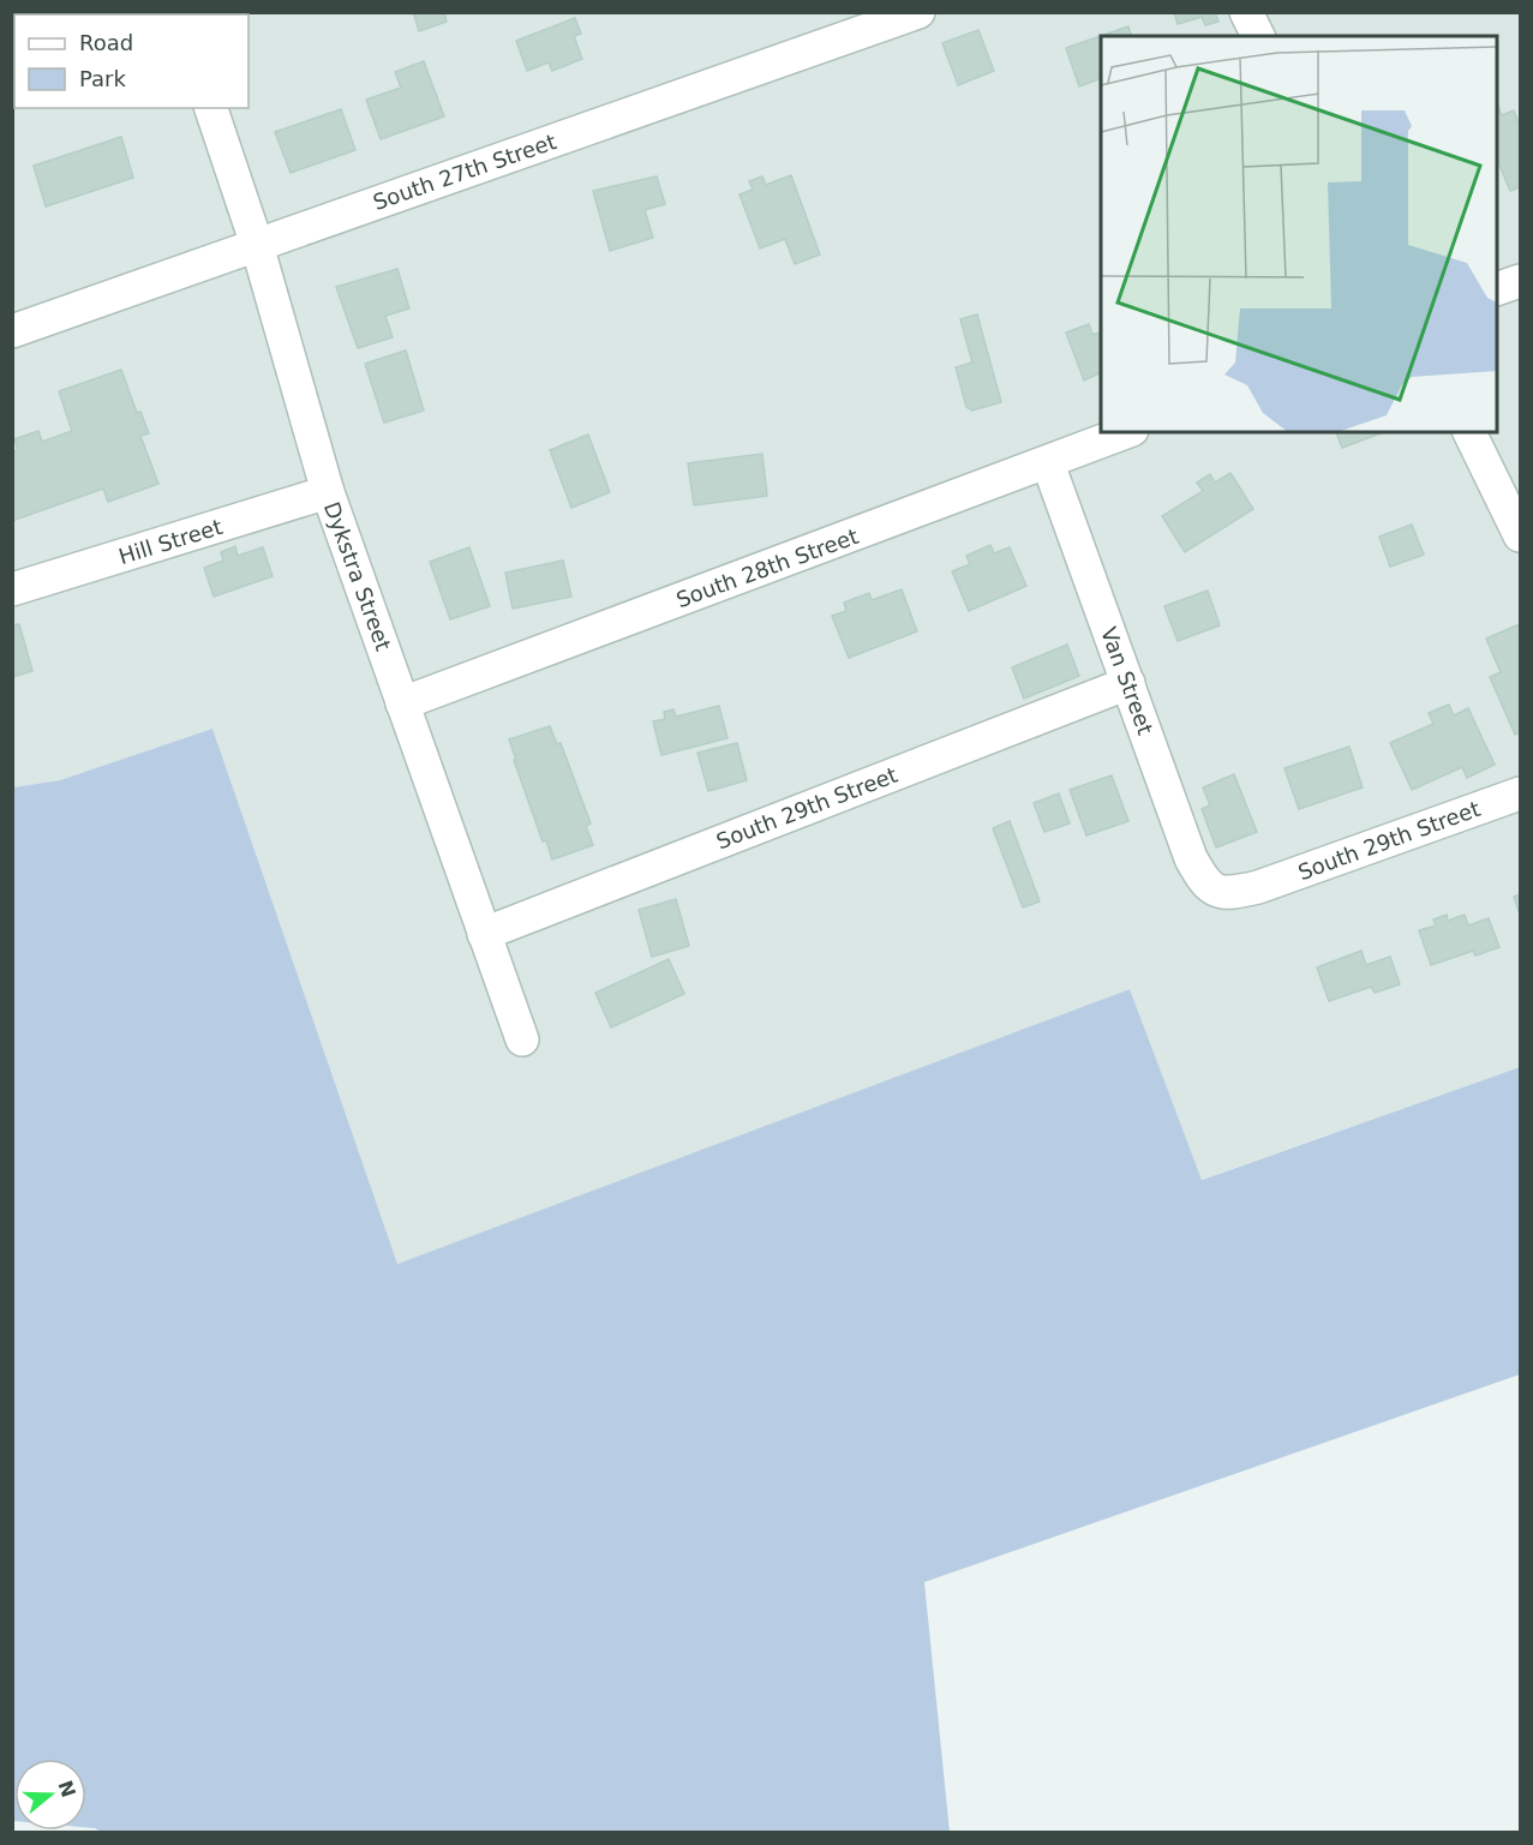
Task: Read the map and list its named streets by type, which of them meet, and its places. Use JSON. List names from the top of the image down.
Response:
{
  "streets": {
    "street": [
      "South 27th Street",
      "Hill Street",
      "South 28th Street",
      "Dykstra Street",
      "Van Street",
      "South 29th Street"
    ]
  },
  "crossings": [
    ["South 27th Street", "Dykstra Street"],
    ["Hill Street", "Dykstra Street"],
    ["South 28th Street", "Dykstra Street"],
    ["South 28th Street", "Van Street"],
    ["Dykstra Street", "South 29th Street"],
    ["Van Street", "South 29th Street"]
  ],
  "legend": ["Road", "Park"],
  "north": "right"
}
